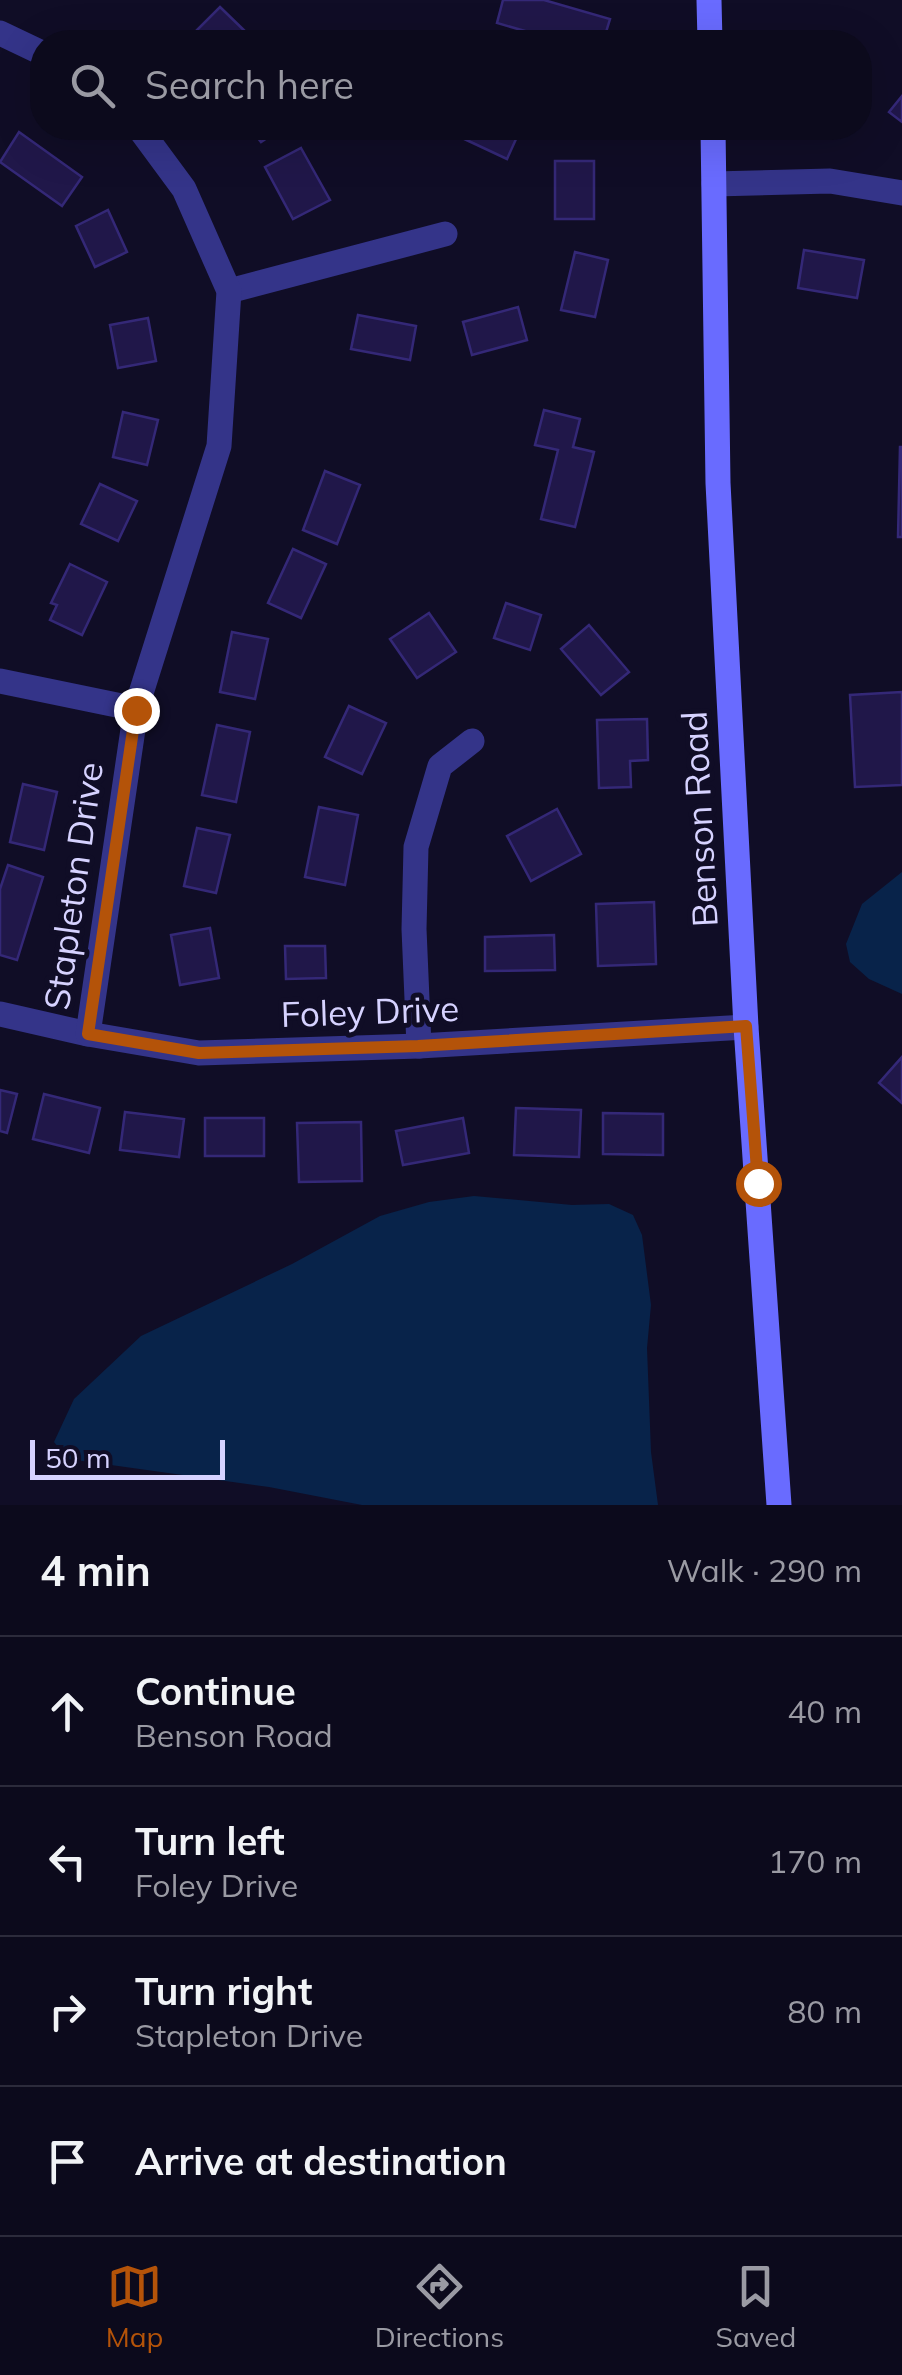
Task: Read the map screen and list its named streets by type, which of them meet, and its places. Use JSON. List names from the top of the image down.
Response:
{
  "streets": {
    "main road": ["Benson Road"],
    "street": ["Stapleton Drive", "Foley Drive"]
  },
  "crossings": [
    ["Benson Road", "Foley Drive"],
    ["Stapleton Drive", "Foley Drive"]
  ],
  "scale_bar": "50 m",
  "page": {
    "search": "Search here",
    "scale": "50 m",
    "heading": ["4 min", "Walk · 290 m"],
    "list": [
      ["Continue", "Benson Road", "40 m"],
      ["Turn left", "Foley Drive", "170 m"],
      ["Turn right", "Stapleton Drive", "80 m"],
      "Arrive at destination"
    ],
    "nav": ["Map", "Directions", "Saved"]
  }
}
